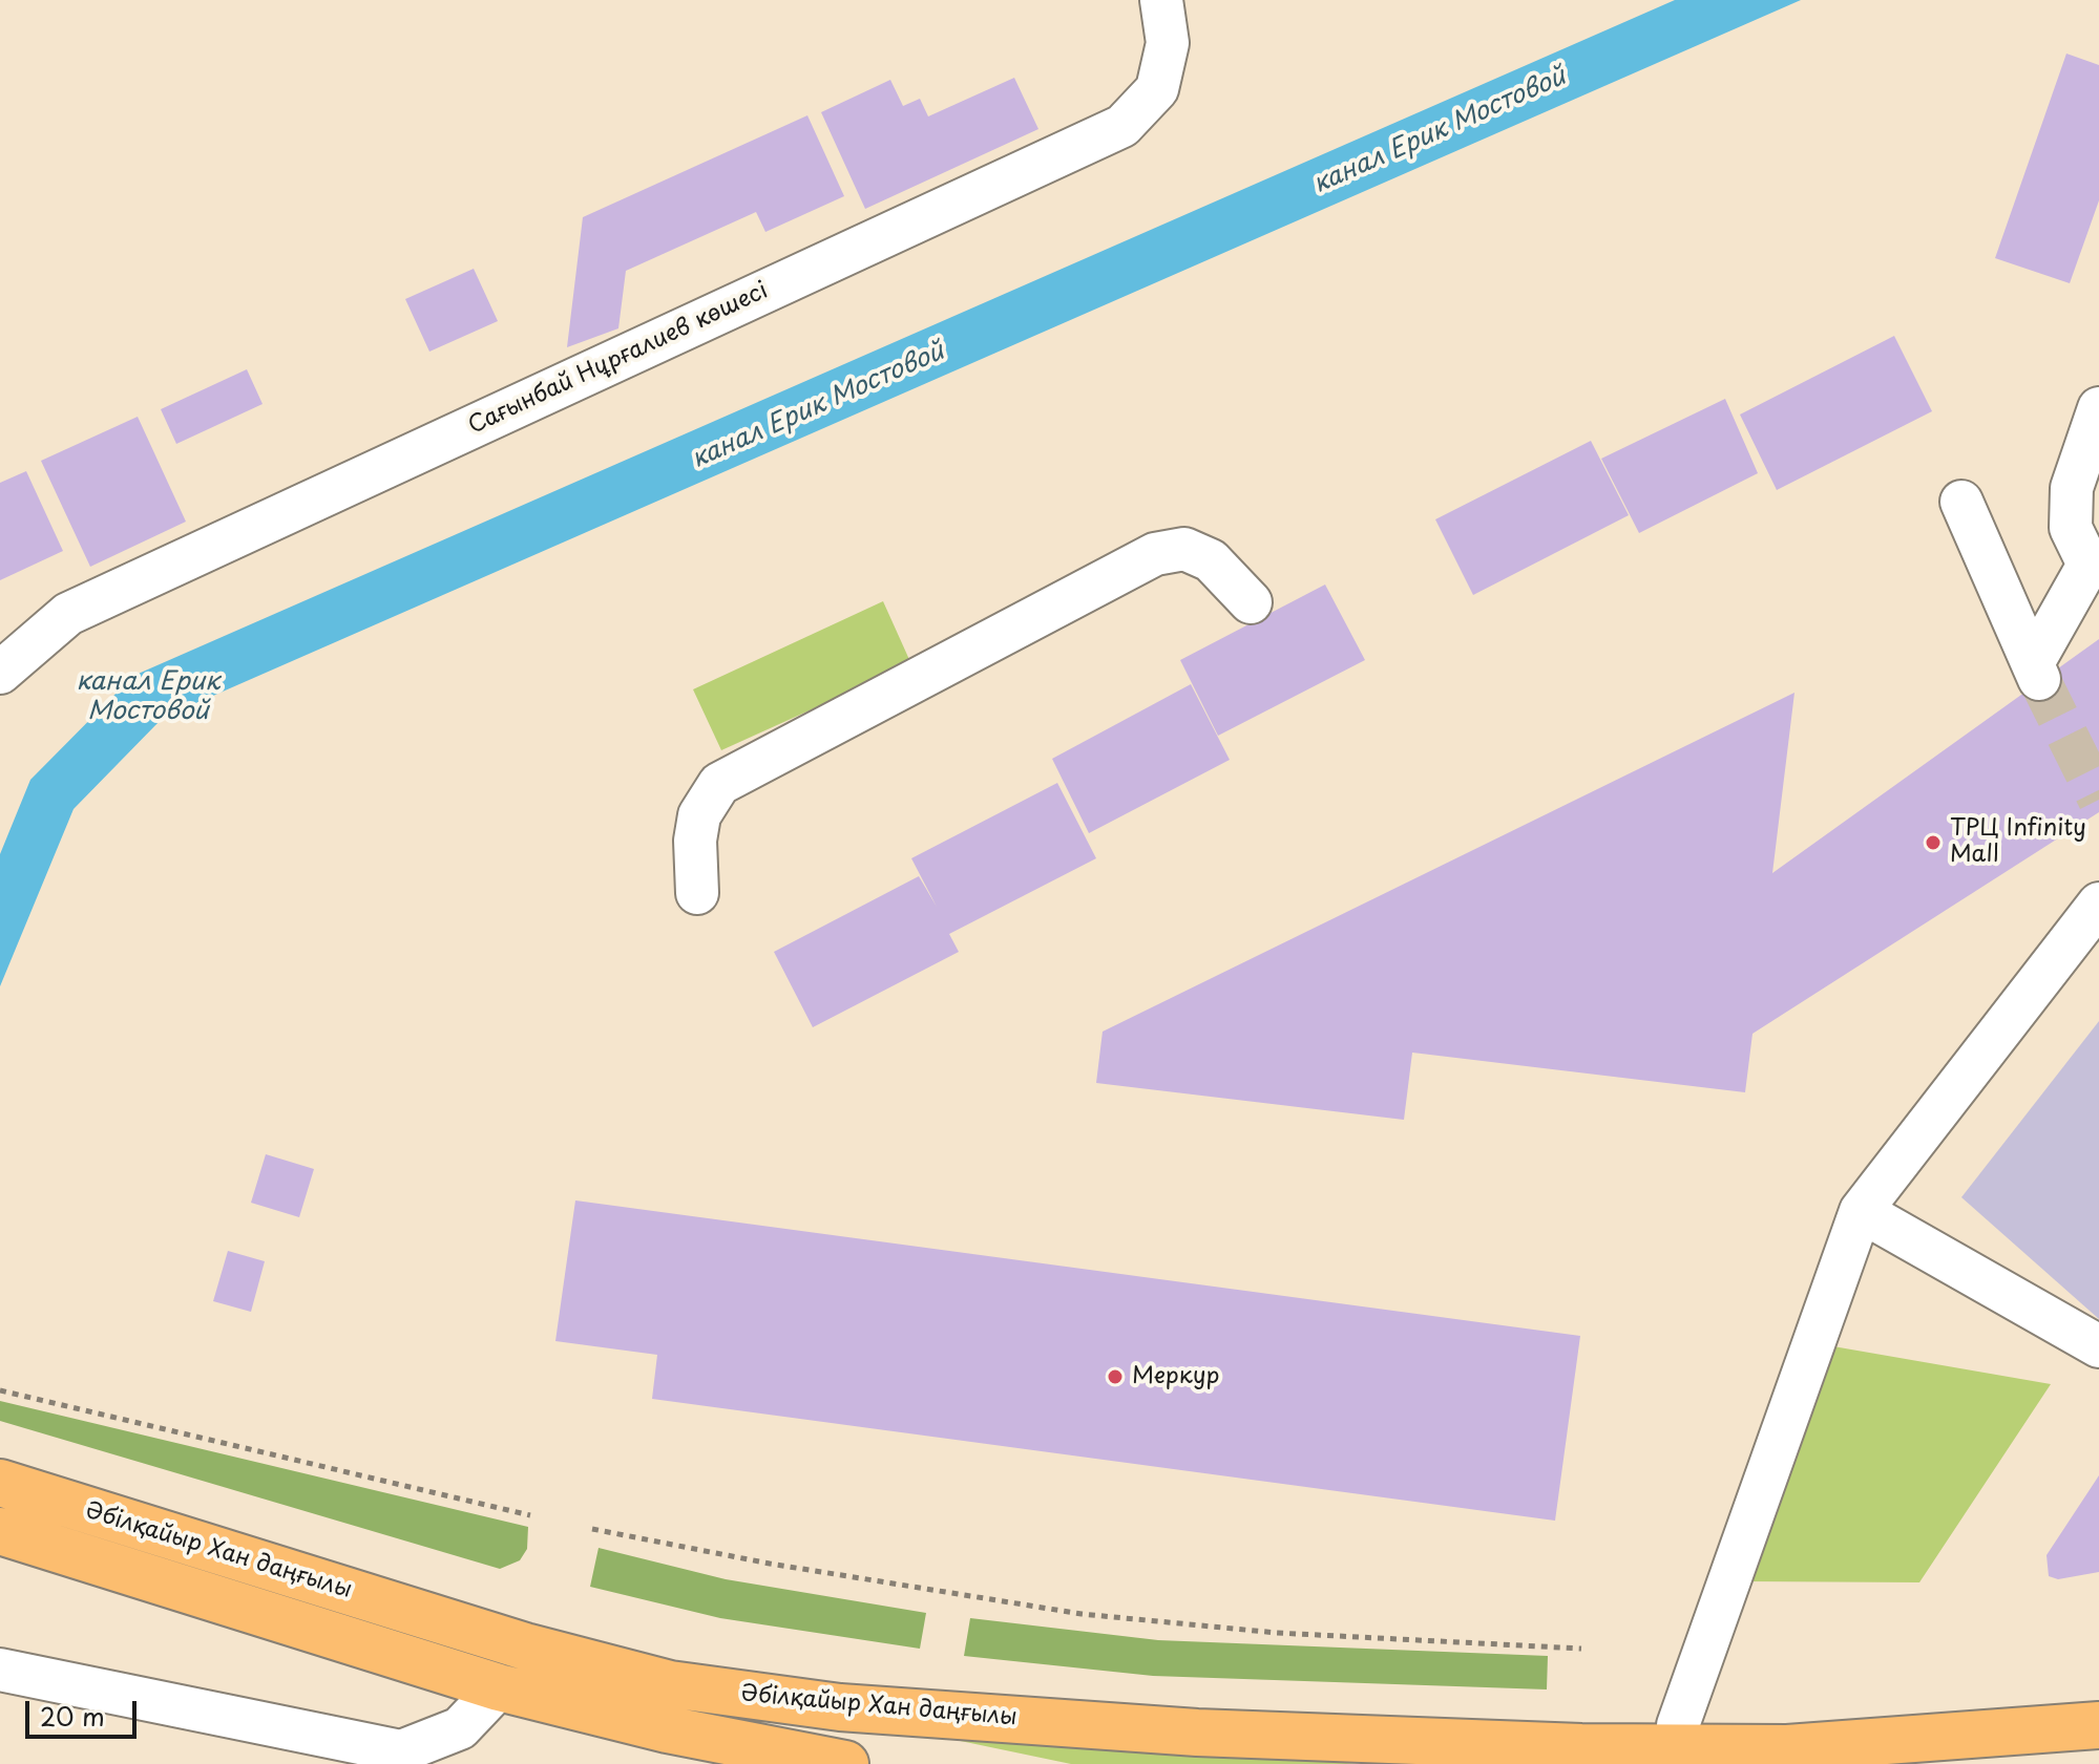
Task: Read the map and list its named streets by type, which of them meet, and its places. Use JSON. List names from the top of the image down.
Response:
{
  "streets": {
    "main road": ["Әбілқайыр Хан даңғылы"],
    "street": ["Сағынбай Нұрғалиев көшесі"]
  },
  "water": ["канал Ерик Мостовой"],
  "places": ["ТРЦ Infinity Mall", "Меркур"],
  "scale_bar": "20 m"
}
